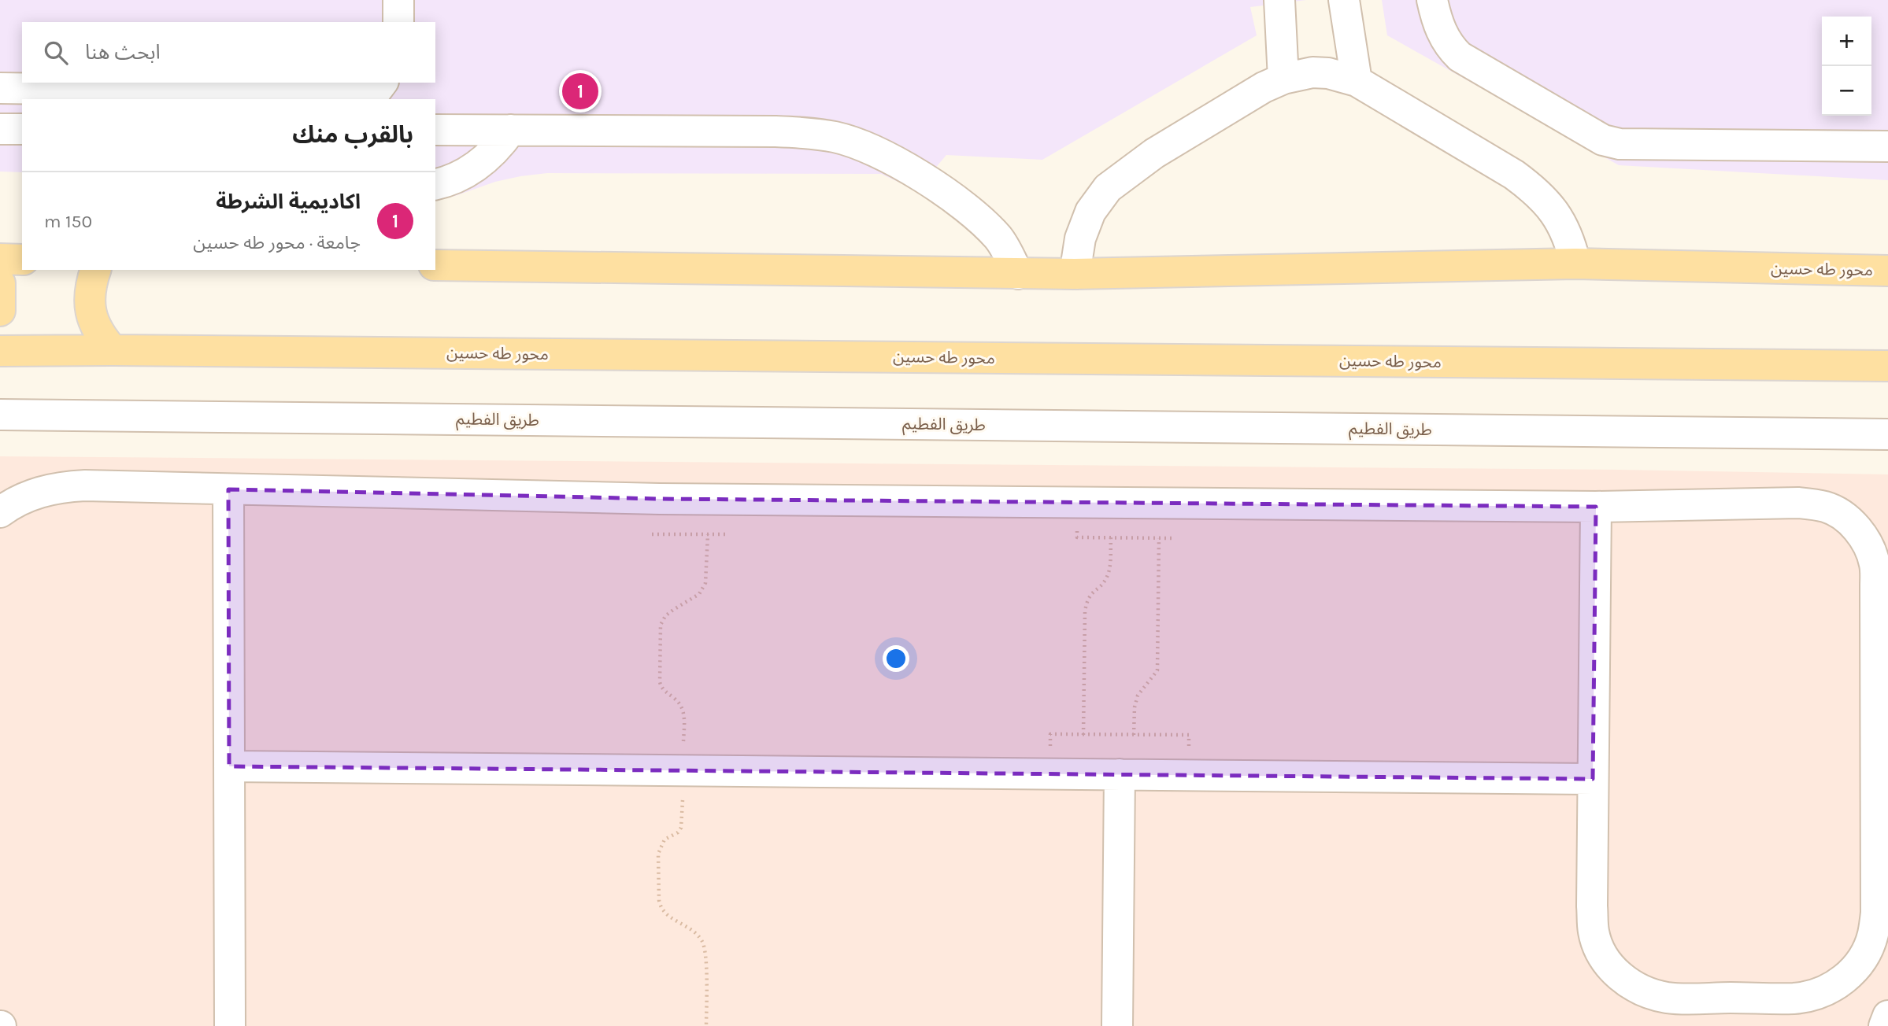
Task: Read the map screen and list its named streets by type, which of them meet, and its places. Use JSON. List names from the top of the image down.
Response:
{
  "streets": {
    "main road": ["محور طه حسين"],
    "street": ["طريق الفطيم"]
  },
  "page": {
    "map_buttons": ["+", "−"],
    "search": "ابحث هنا",
    "pins": "1",
    "heading": "بالقرب منك",
    "list": [
      {
        "mark": "1",
        "name": "اكاديمية الشرطة",
        "note": "جامعة · محور طه حسين",
        "value": "150 m"
      }
    ]
  }
}
